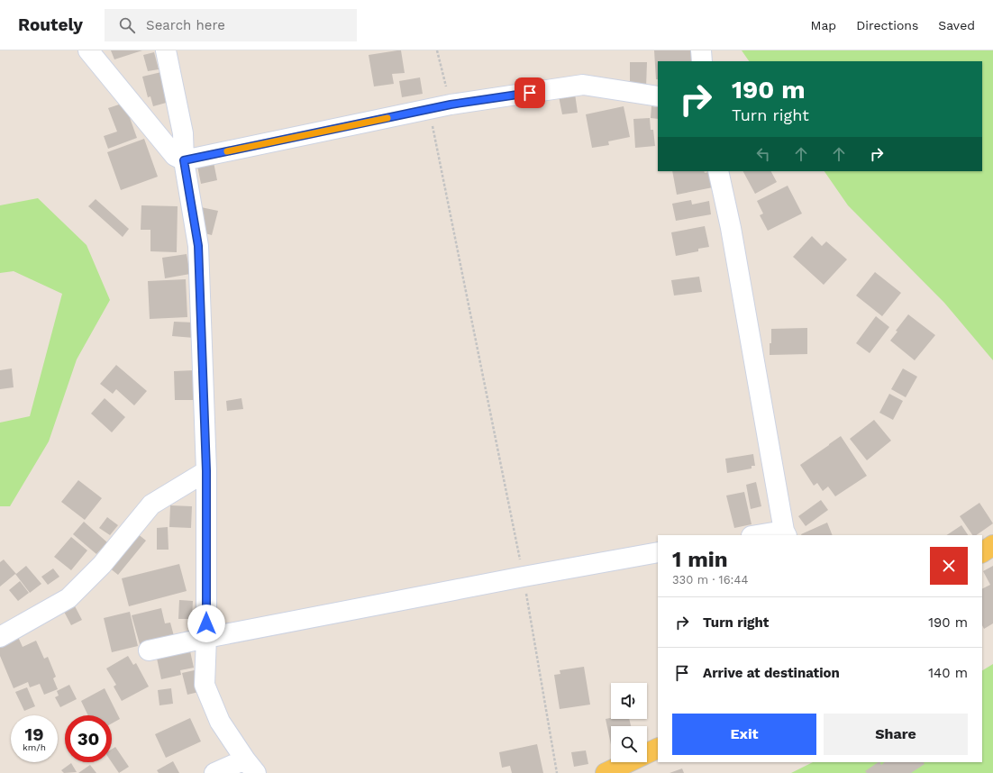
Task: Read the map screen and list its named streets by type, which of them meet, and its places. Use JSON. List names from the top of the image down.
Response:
{
  "page": {
    "header": "Routely",
    "search": "Search here",
    "nav": ["Map", "Directions", "Saved"],
    "turn": ["190 m", "Turn right"],
    "heading": ["1 min", "330 m · 16:44"],
    "list": [
      {
        "name": "Turn right",
        "value": "190 m"
      },
      {
        "name": "Arrive at destination",
        "value": "140 m"
      }
    ],
    "buttons": ["Exit", "Share"],
    "speed": "19 km/h",
    "limit": "30"
  }
}
